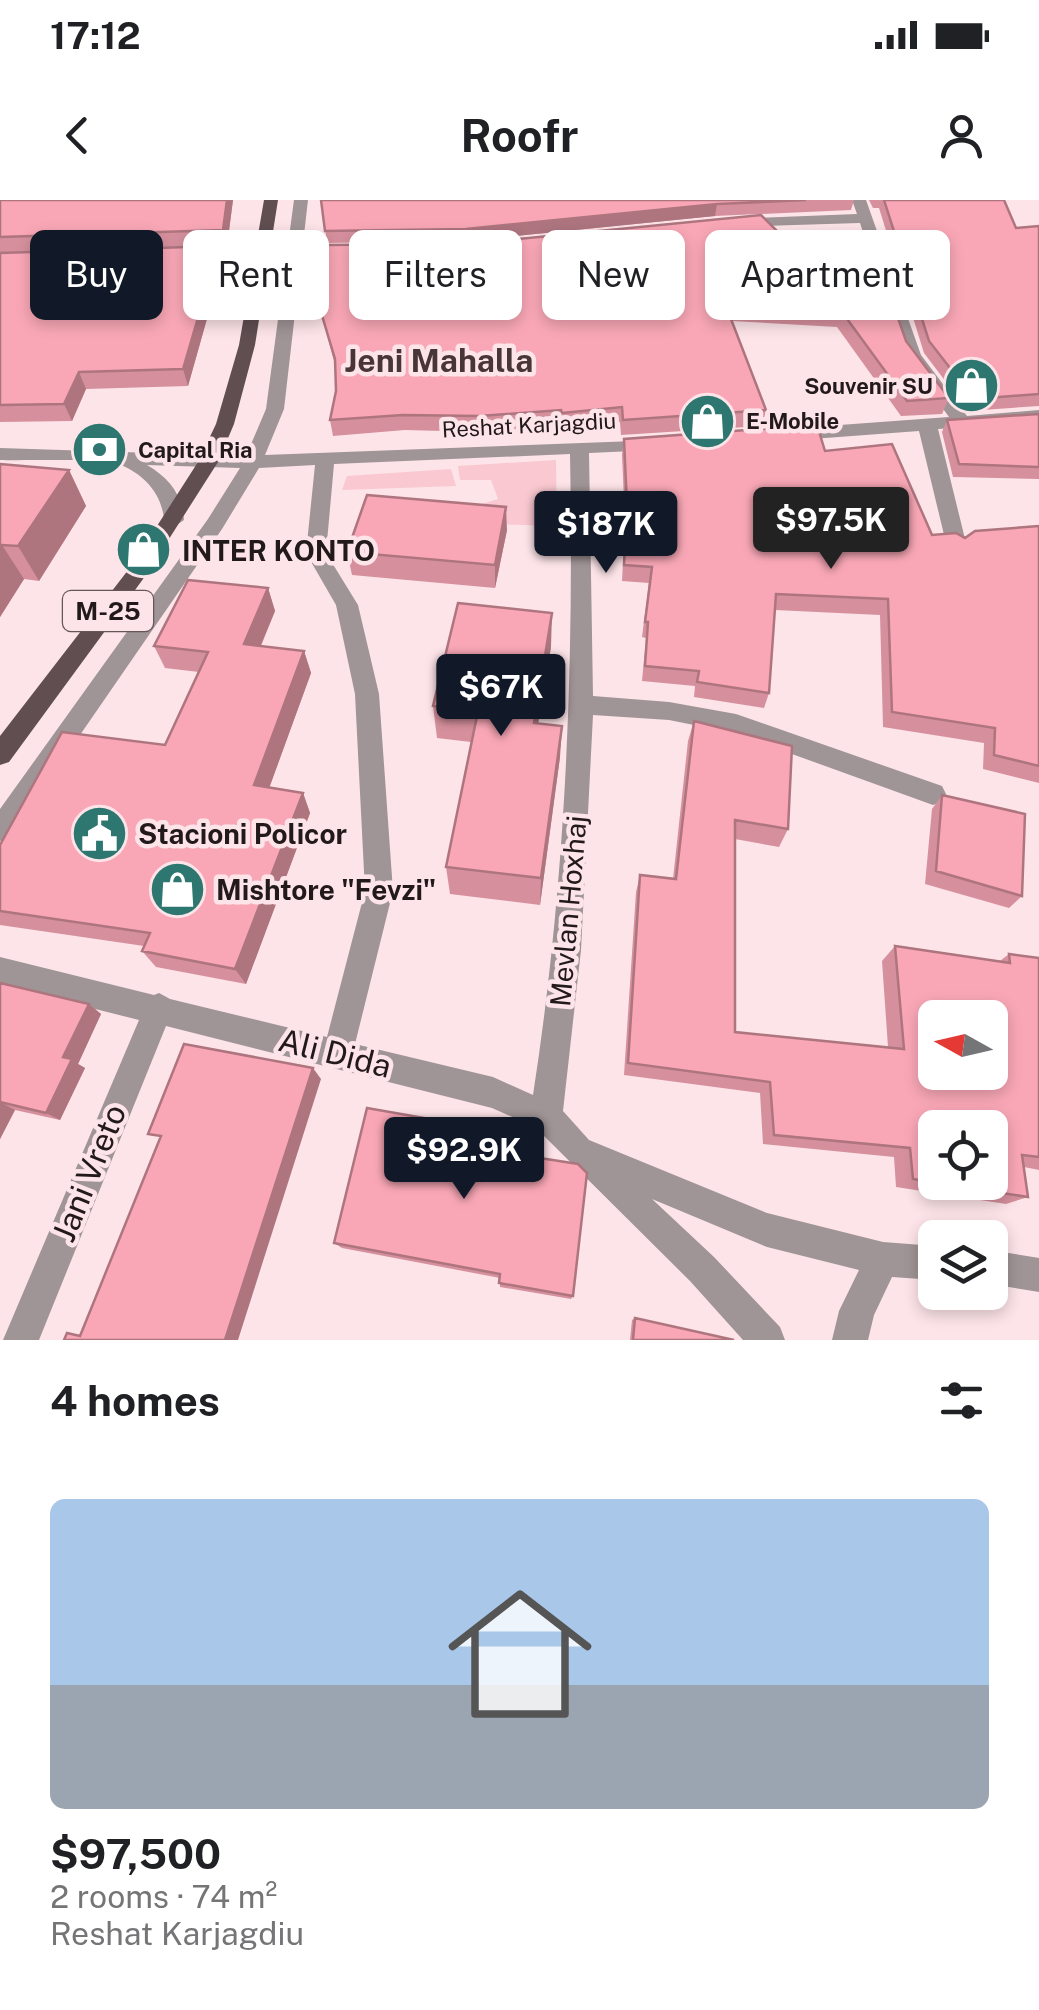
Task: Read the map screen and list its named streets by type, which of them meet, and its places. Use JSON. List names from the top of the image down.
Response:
{
  "streets": {
    "main road": ["M-25"],
    "street": [
      "Reshat Karjagdiu",
      "Mevlan Hoxhaj",
      "Ali Dida",
      "Jani Vreto"
    ]
  },
  "crossings": [
    ["Reshat Karjagdiu", "M-25"],
    ["Reshat Karjagdiu", "Mevlan Hoxhaj"],
    ["Mevlan Hoxhaj", "Ali Dida"],
    ["Ali Dida", "Jani Vreto"]
  ],
  "districts": ["Jeni Mahalla"],
  "places": {
    "shop": [
      "Souvenir SU",
      "E-Mobile",
      "INTER KONTO",
      "Mishtore \"Fevzi\""
    ],
    "bank": ["Capital Ria"],
    "public building": ["Stacioni Policor"]
  },
  "north": "left",
  "page": {
    "status": "17:12",
    "header": "Roofr",
    "chip": [
      "Buy",
      "Rent",
      "Filters",
      "New",
      "Apartment"
    ],
    "price": [
      "$97.5K",
      "$187K",
      "$67K",
      "$92.9K"
    ],
    "heading": "4 homes",
    "list": [
      {
        "name": "$97,500",
        "note": "2 rooms · 74 m² · Reshat Karjagdiu"
      }
    ]
  }
}
